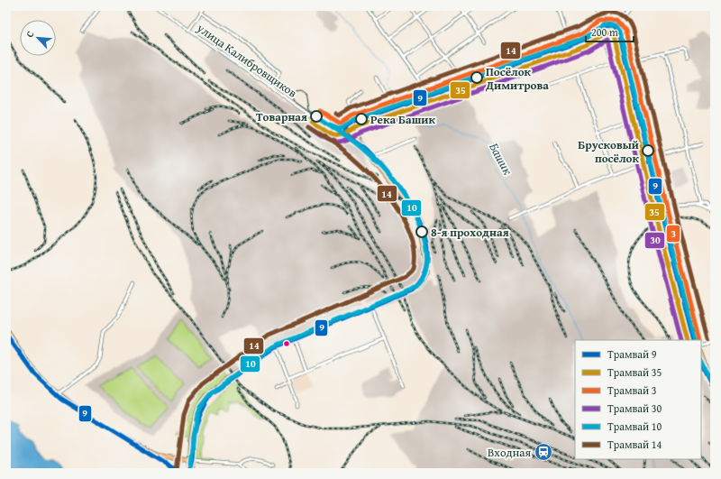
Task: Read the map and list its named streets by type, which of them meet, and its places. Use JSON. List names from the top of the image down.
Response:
{
  "streets": {
    "street": ["улица Калибровщиков"]
  },
  "water": ["Башик"],
  "places": {
    "other": [
      "Посёлок Димитрова",
      "Товарная",
      "Река Башик",
      "Брусковый посёлок",
      "8-я проходная"
    ],
    "station": ["Входная"]
  },
  "lines": [
    "tram line 14",
    "tram line 3",
    "tram line 10",
    "tram line 9",
    "tram line 35",
    "tram line 30"
  ],
  "legend": [
    "Трамвай 9",
    "Трамвай 35",
    "Трамвай 3",
    "Трамвай 30",
    "Трамвай 10",
    "Трамвай 14"
  ],
  "scale_bar": "200 m",
  "north": "top left"
}
